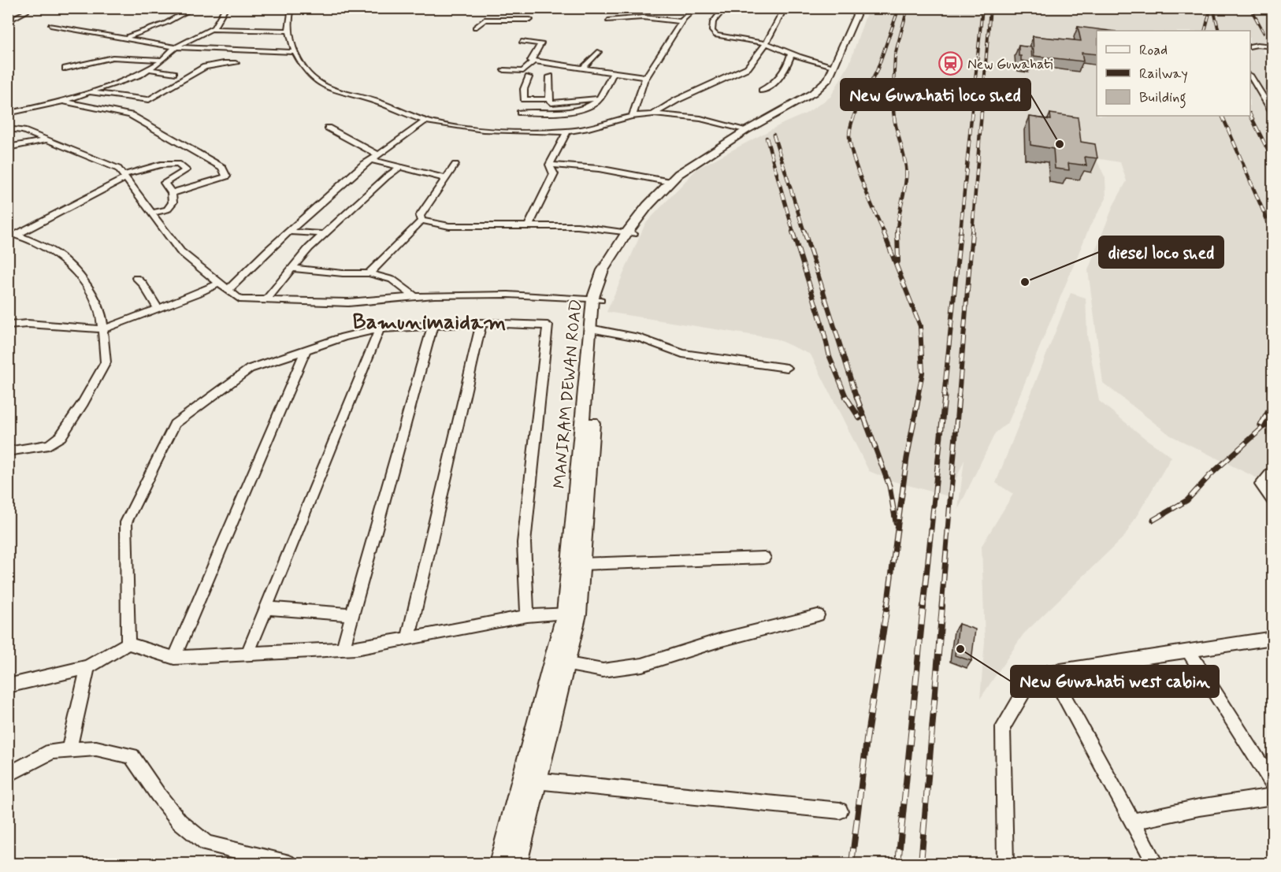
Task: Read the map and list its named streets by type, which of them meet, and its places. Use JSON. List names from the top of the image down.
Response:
{
  "streets": {
    "main road": ["MANIRAM DEWAN ROAD"]
  },
  "districts": ["Bamunimaidam"],
  "places": {
    "station": ["New Guwahati"],
    "other": ["New Guwahati loco shed", "diesel loco shed", "New Guwahati west cabin"]
  },
  "legend": ["Road", "Railway", "Building"]
}
